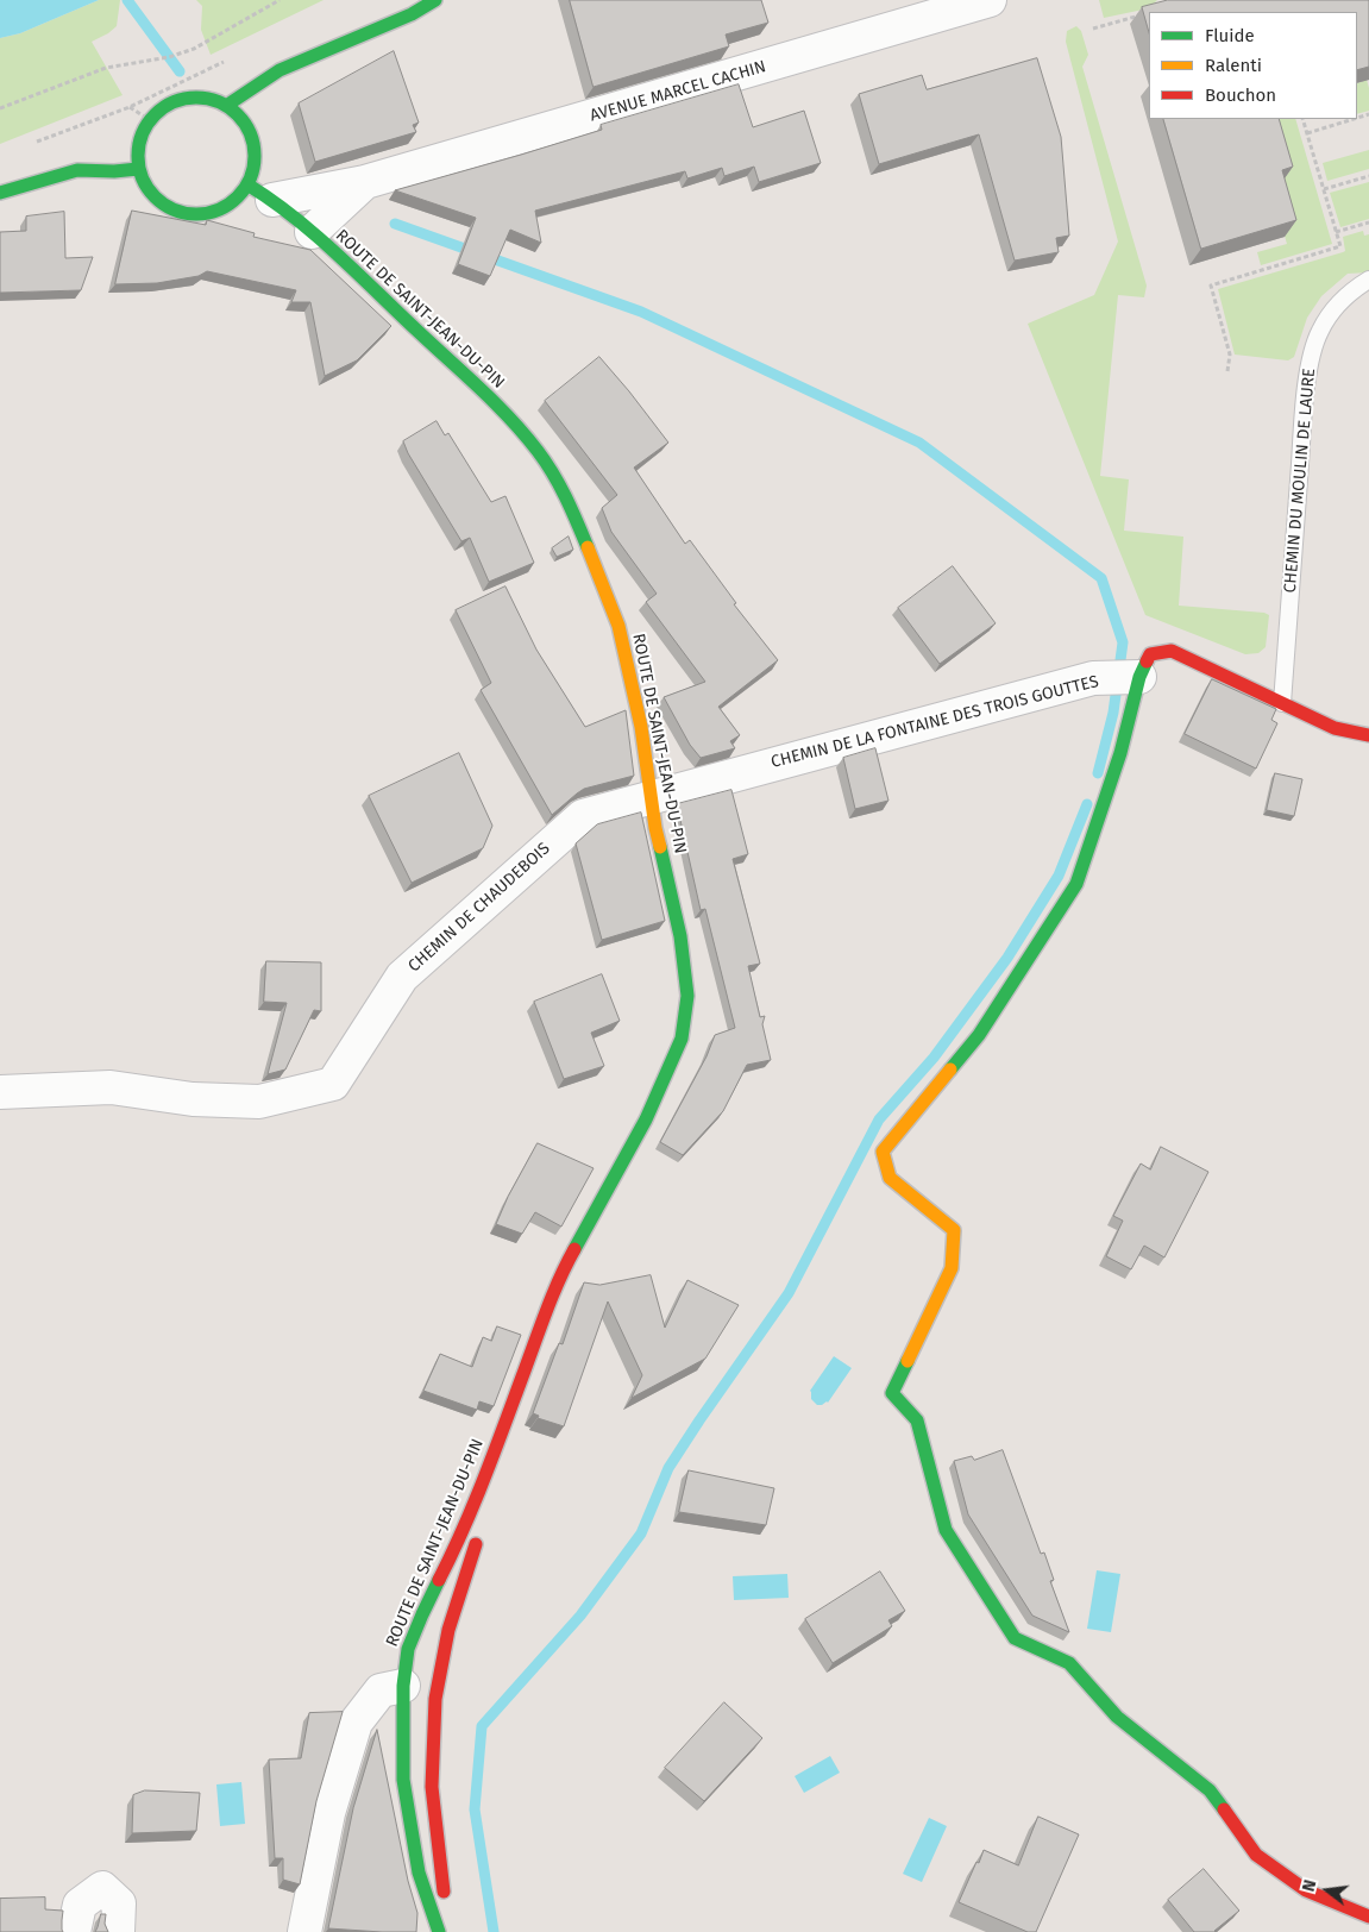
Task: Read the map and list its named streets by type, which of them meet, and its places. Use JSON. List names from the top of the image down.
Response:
{
  "streets": {
    "main road": ["ROUTE DE SAINT-JEAN-DU-PIN"],
    "street": ["AVENUE MARCEL CACHIN", "CHEMIN DE LA FONTAINE DES TROIS GOUTTES", "CHEMIN DE CHAUDEBOIS"],
    "lane": ["CHEMIN DU MOULIN DE LAURE"]
  },
  "crossings": [
    ["AVENUE MARCEL CACHIN", "ROUTE DE SAINT-JEAN-DU-PIN"],
    ["ROUTE DE SAINT-JEAN-DU-PIN", "CHEMIN DE LA FONTAINE DES TROIS GOUTTES"],
    ["ROUTE DE SAINT-JEAN-DU-PIN", "CHEMIN DE CHAUDEBOIS"],
    ["CHEMIN DE LA FONTAINE DES TROIS GOUTTES", "CHEMIN DE CHAUDEBOIS"]
  ],
  "legend": ["Fluide", "Ralenti", "Bouchon"],
  "north": "left"
}
